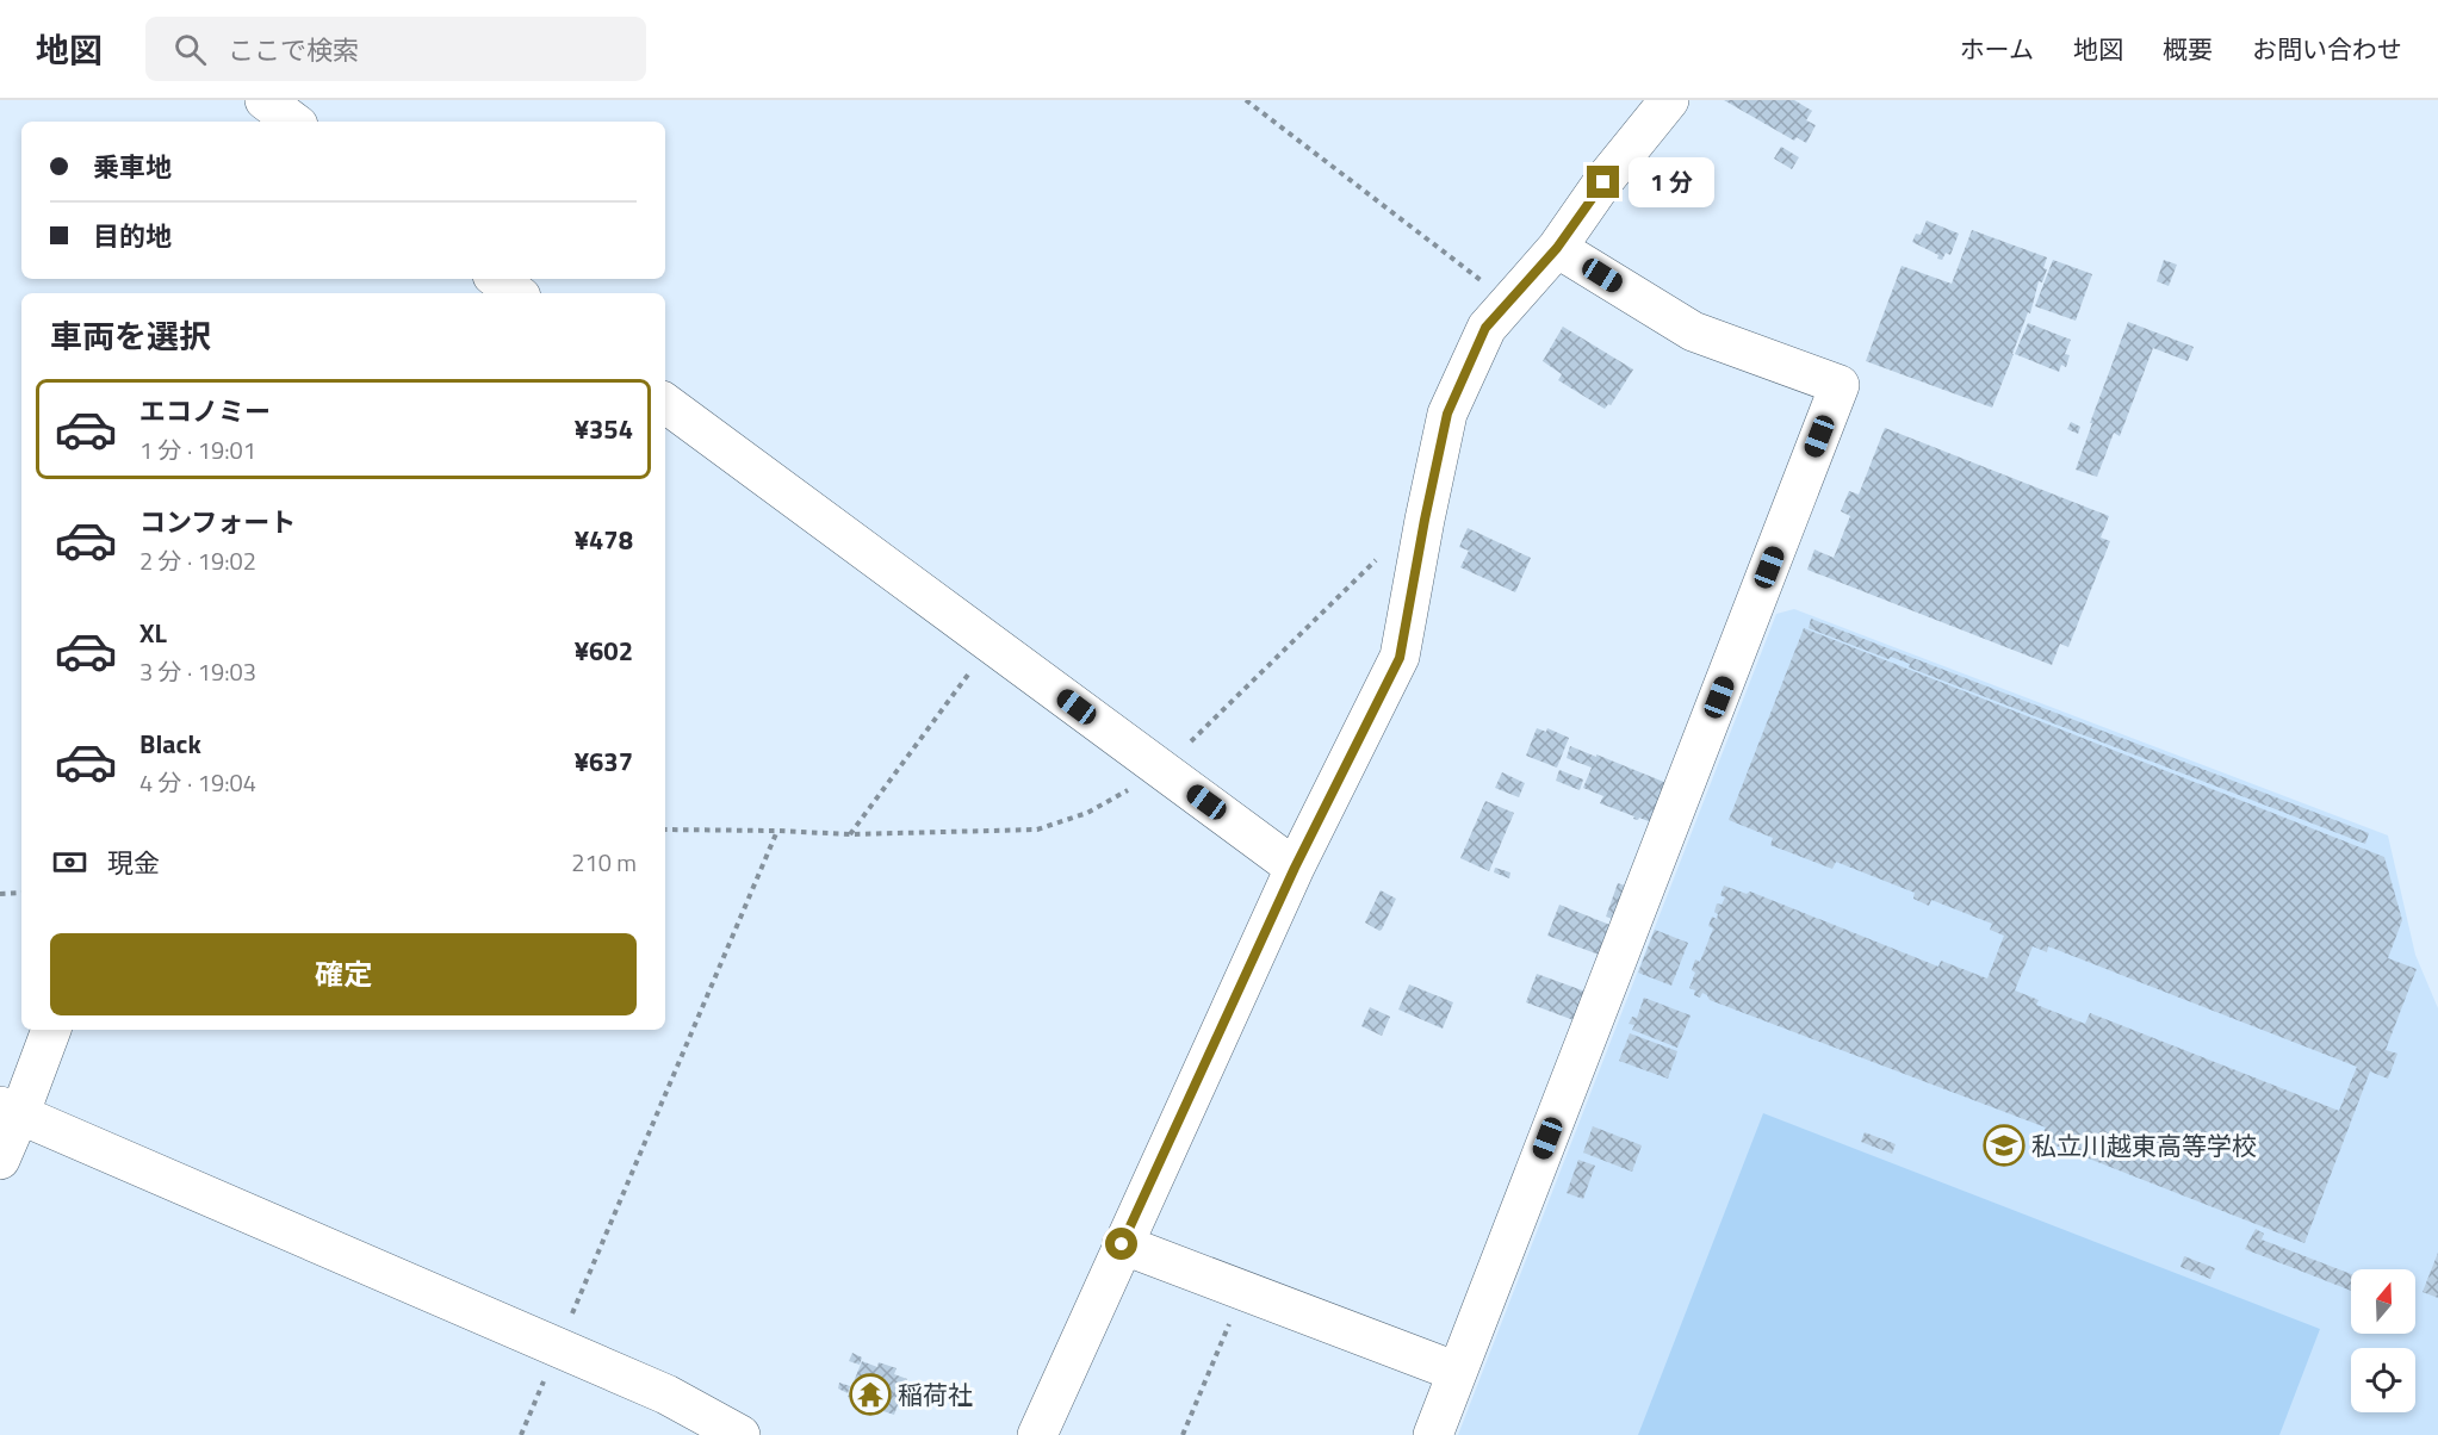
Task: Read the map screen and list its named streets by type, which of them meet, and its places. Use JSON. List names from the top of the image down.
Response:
{
  "places": {
    "school or university": ["私立川越東高等学校"],
    "temple": ["稲荷社"]
  },
  "north": "top",
  "page": {
    "header": "地図",
    "search": "ここで検索",
    "nav": [
      "ホーム",
      "地図",
      "概要",
      "お問い合わせ"
    ],
    "banner": ["乗車地", "目的地"],
    "bubble": "1 分",
    "heading": "車両を選択",
    "list": [
      {
        "name": "エコノミー",
        "note": "1 分 · 19:01",
        "value": "¥354"
      },
      {
        "name": "コンフォート",
        "note": "2 分 · 19:02",
        "value": "¥478"
      },
      {
        "name": "XL",
        "note": "3 分 · 19:03",
        "value": "¥602"
      },
      {
        "name": "Black",
        "note": "4 分 · 19:04",
        "value": "¥637"
      }
    ],
    "pay": ["現金", "210 m"],
    "buttons": "確定"
  }
}
